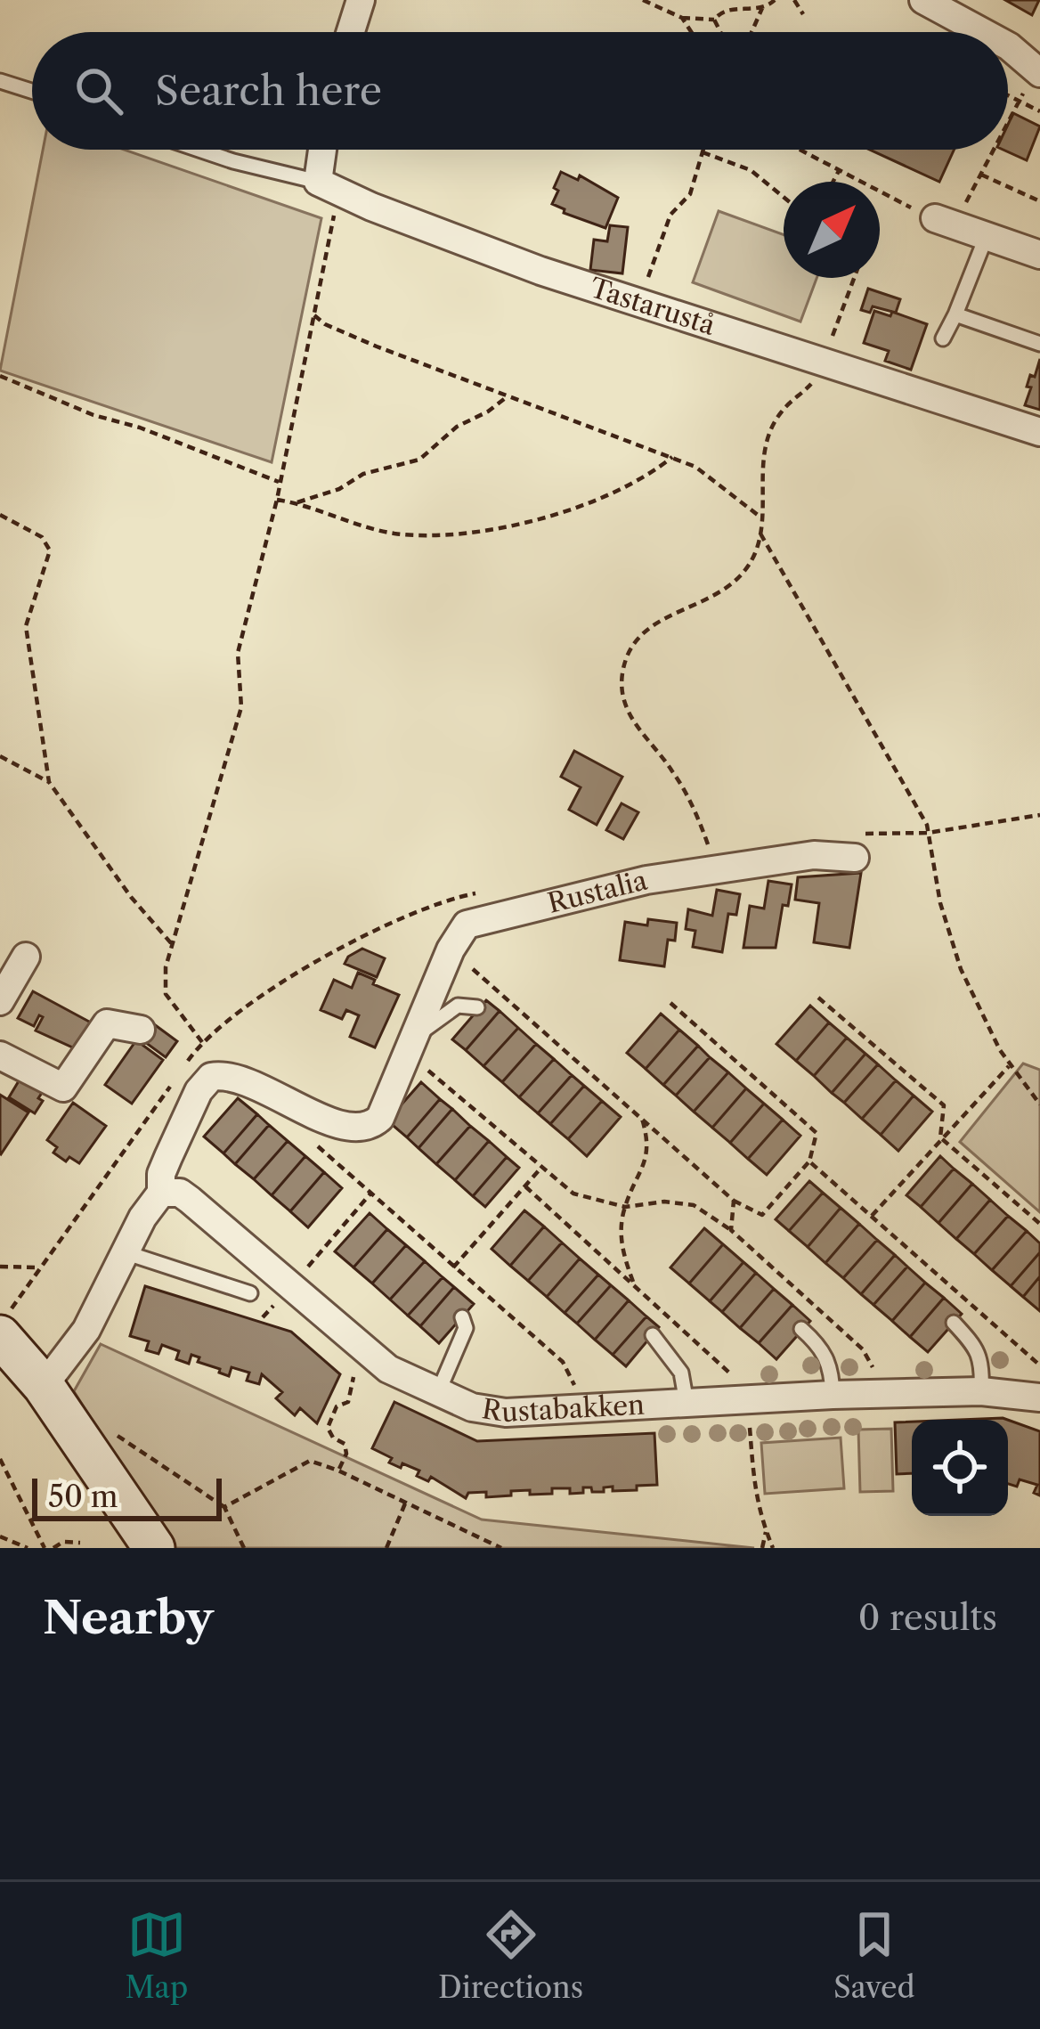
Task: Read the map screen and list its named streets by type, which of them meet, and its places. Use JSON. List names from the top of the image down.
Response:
{
  "streets": {
    "street": ["Tastarustå", "Rustalia", "Rustabakken"]
  },
  "scale_bar": "50 m",
  "north": "top right",
  "page": {
    "search": "Search here",
    "scale": "50 m",
    "heading": ["Nearby", "0 results"],
    "nav": ["Map", "Directions", "Saved"]
  }
}
